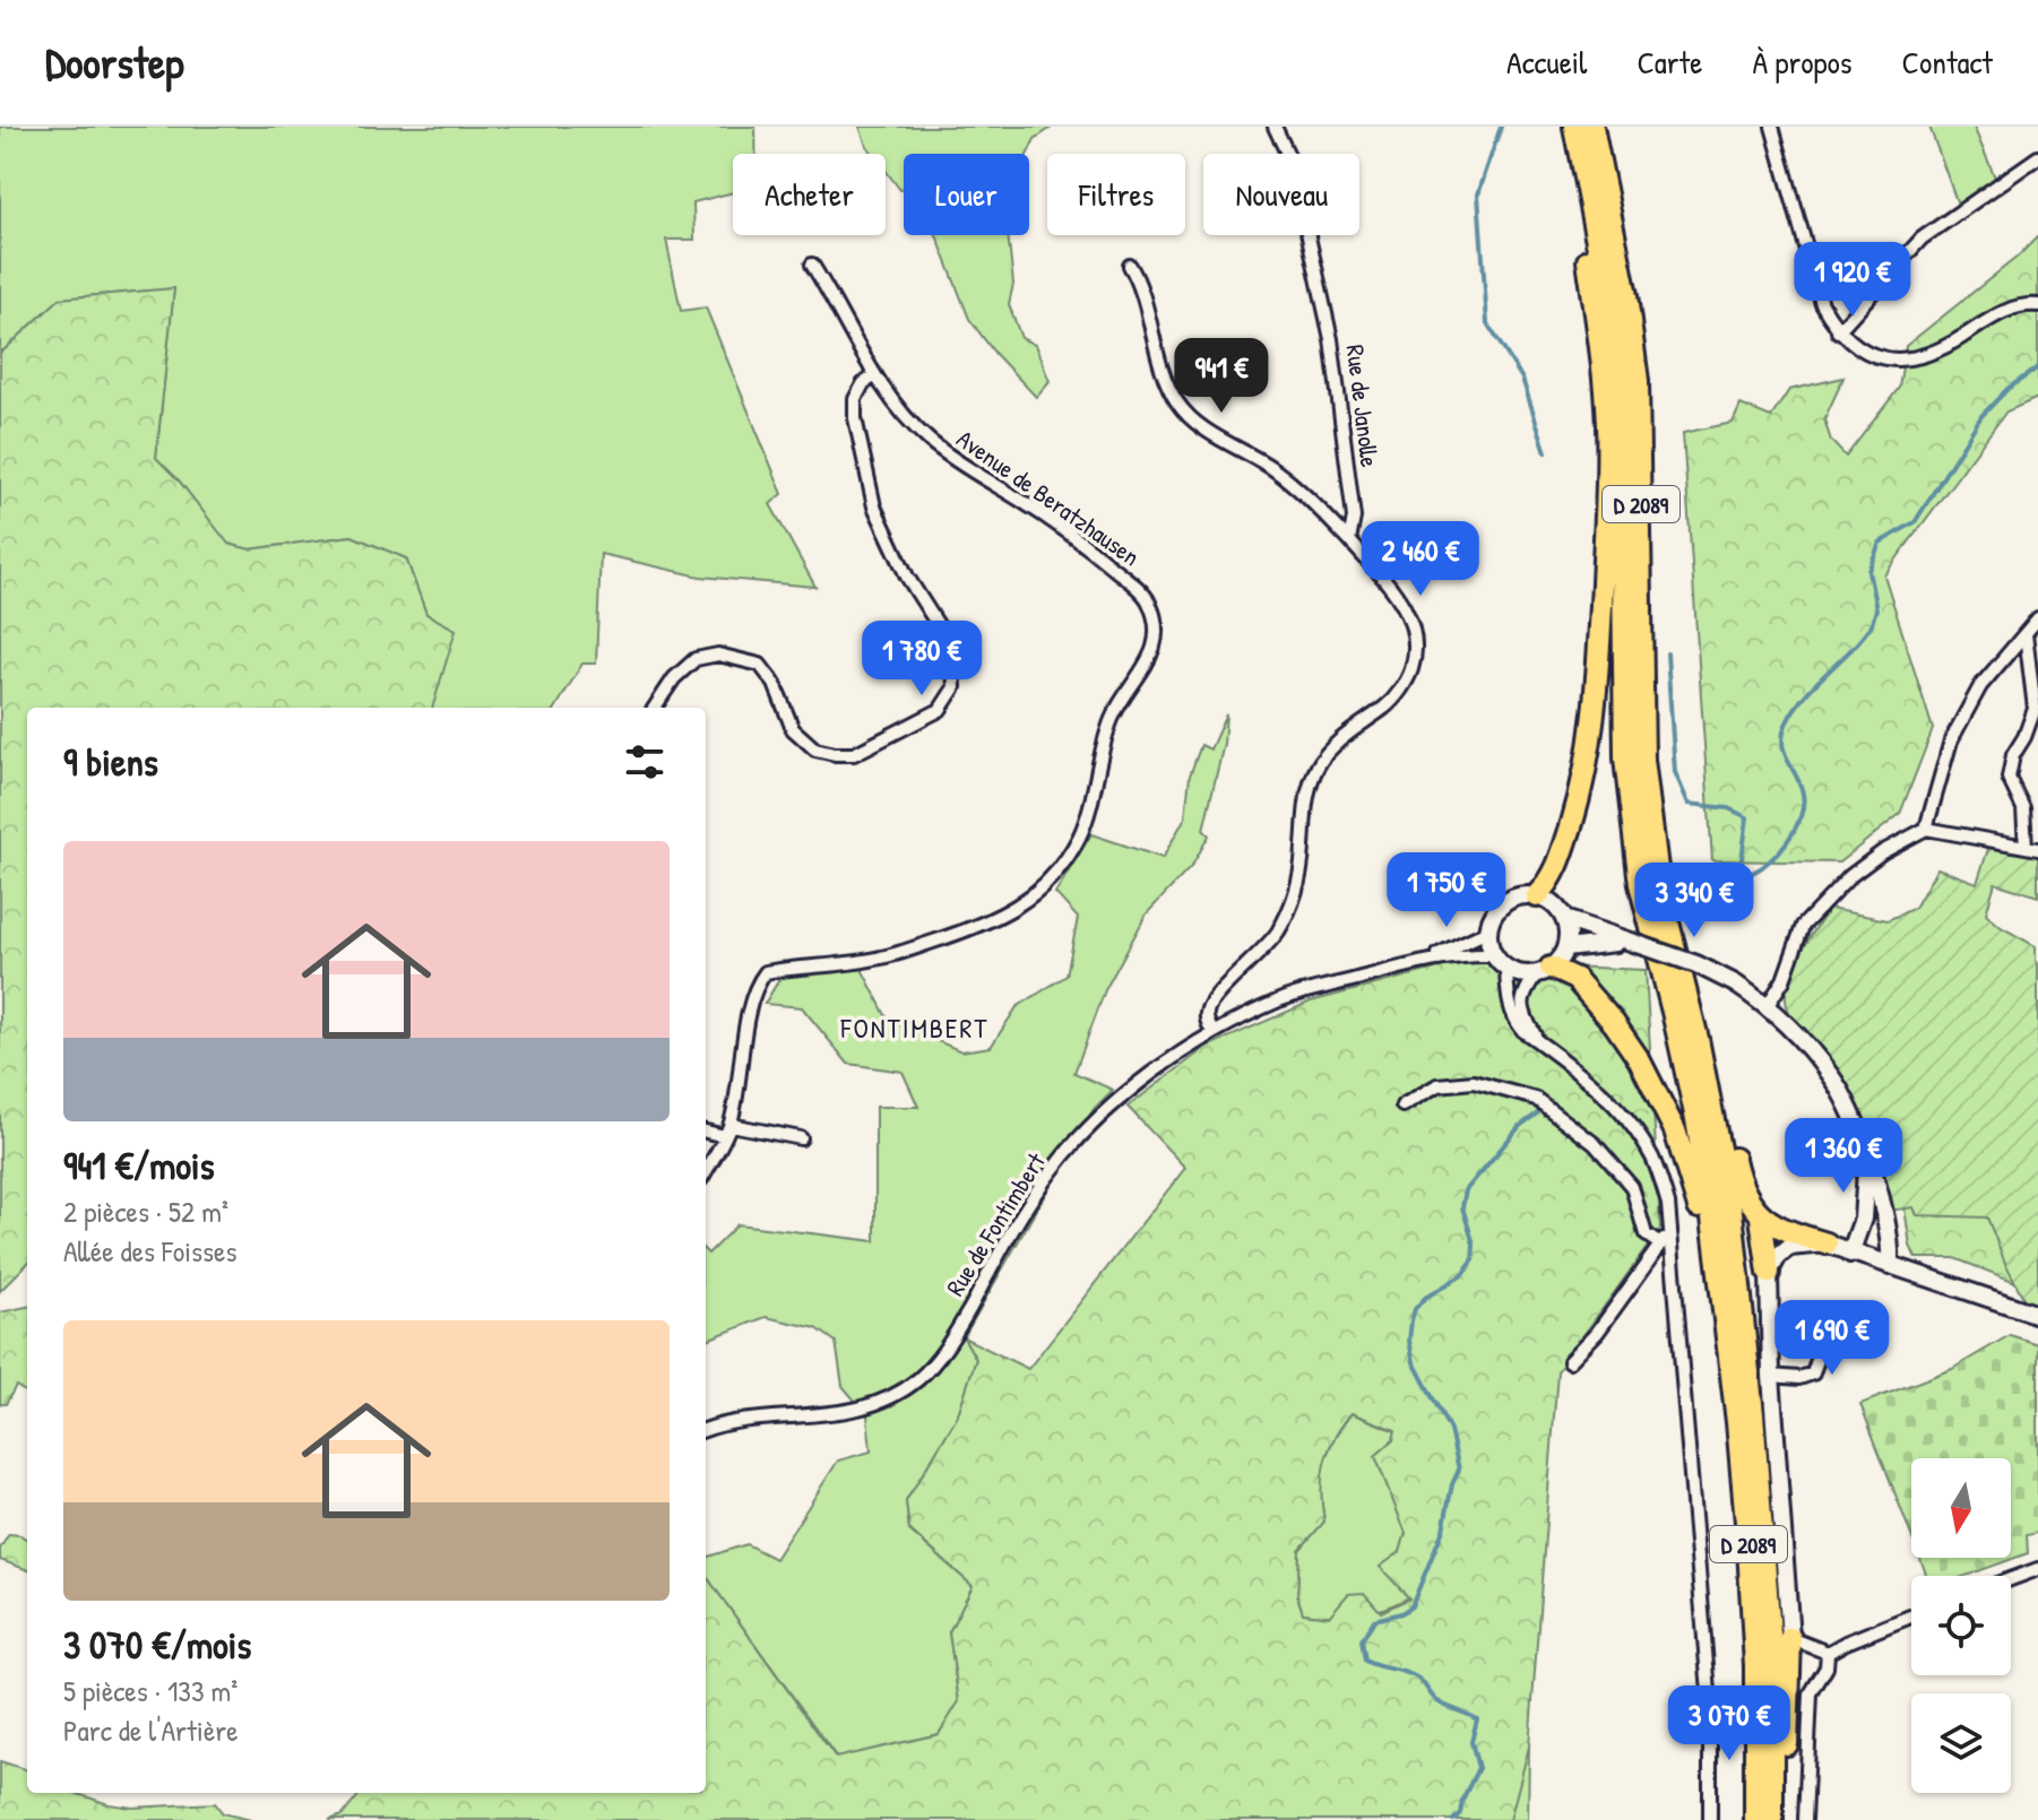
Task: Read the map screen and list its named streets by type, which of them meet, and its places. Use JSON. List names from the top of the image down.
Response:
{
  "streets": {
    "highway": ["D 2089"],
    "street": ["Rue de Janolle", "Avenue de Beratzhausen", "Rue de Fontimbert"]
  },
  "districts": ["FONTIMBERT"],
  "north": "bottom",
  "page": {
    "header": "Doorstep",
    "nav": [
      "Accueil",
      "Carte",
      "À propos",
      "Contact"
    ],
    "chip": [
      "Acheter",
      "Louer",
      "Filtres",
      "Nouveau"
    ],
    "price": [
      "1 920 €",
      "941 €",
      "2 460 €",
      "1 780 €",
      "1 750 €",
      "3 340 €",
      "1 360 €",
      "1 690 €",
      "3 070 €"
    ],
    "heading": "9 biens",
    "list": [
      {
        "name": "941 €/mois",
        "note": "2 pièces · 52 m² · Allée des Foisses"
      },
      {
        "name": "3 070 €/mois",
        "note": "5 pièces · 133 m² · Parc de l'Artière"
      }
    ]
  }
}
